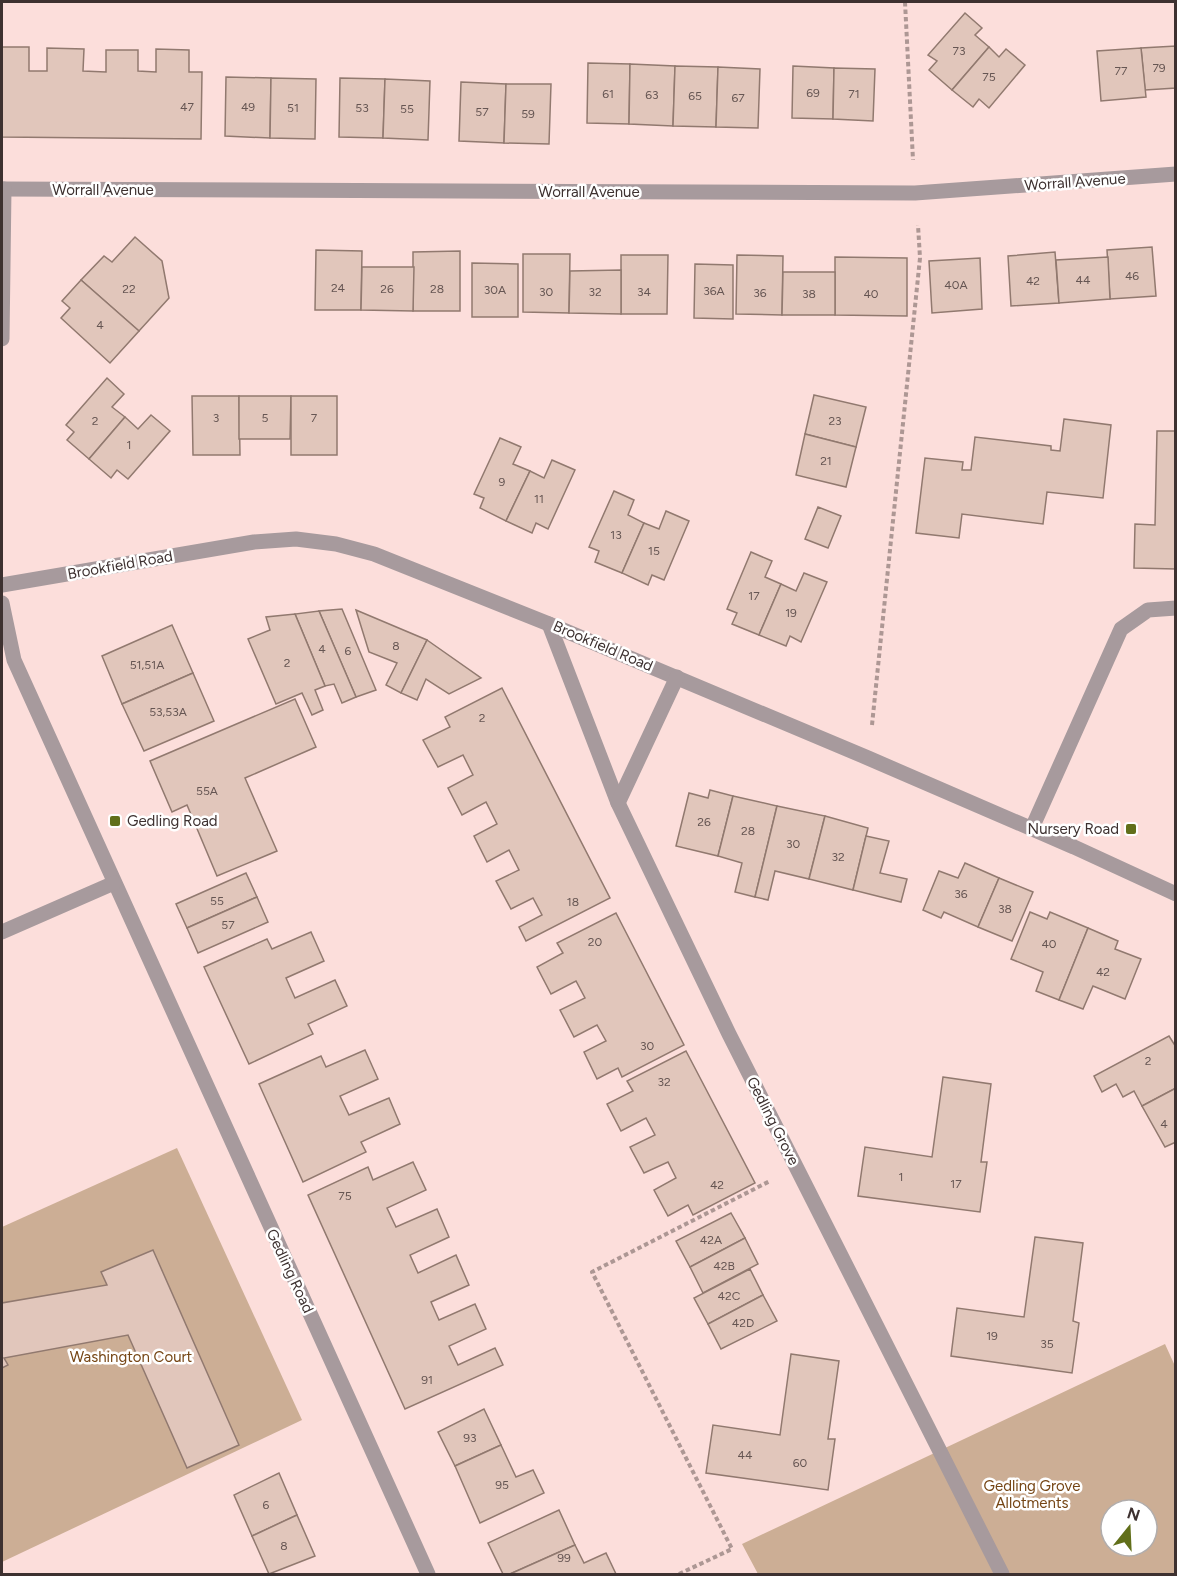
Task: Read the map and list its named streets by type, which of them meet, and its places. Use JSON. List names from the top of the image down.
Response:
{
  "streets": {
    "street": [
      "Worrall Avenue",
      "Brookfield Road",
      "Gedling Grove",
      "Gedling Road"
    ]
  },
  "crossings": [
    ["Brookfield Road", "Gedling Grove"]
  ],
  "parks": ["Washington Court", "Gedling Grove Allotments"],
  "places": {
    "transit": ["Gedling Road", "Nursery Road"]
  },
  "house_numbers": [
    "73",
    "79",
    "77",
    "75",
    "69",
    "61",
    "71",
    "63",
    "65",
    "67",
    "47",
    "49",
    "51",
    "53",
    "55",
    "57",
    "59",
    "46",
    "44",
    "42",
    "40A",
    "24",
    "22",
    "26",
    "28",
    "30A",
    "36A",
    "30",
    "32",
    "34",
    "36",
    "38",
    "40",
    "4",
    "3",
    "5",
    "7",
    "2",
    "23",
    "1",
    "21",
    "9",
    "11",
    "13",
    "15",
    "17",
    "19",
    "8",
    "4",
    "6",
    "2",
    "51,51A",
    "53,53A",
    "2",
    "55A",
    "26",
    "28",
    "30",
    "32",
    "36",
    "55",
    "18",
    "38",
    "57",
    "20",
    "40",
    "42",
    "30",
    "2",
    "32",
    "4",
    "1",
    "17",
    "42",
    "75",
    "42A",
    "42B",
    "42C",
    "42D",
    "19",
    "35",
    "91",
    "93",
    "44",
    "60",
    "95",
    "6",
    "8",
    "99"
  ],
  "north": "top"
}
